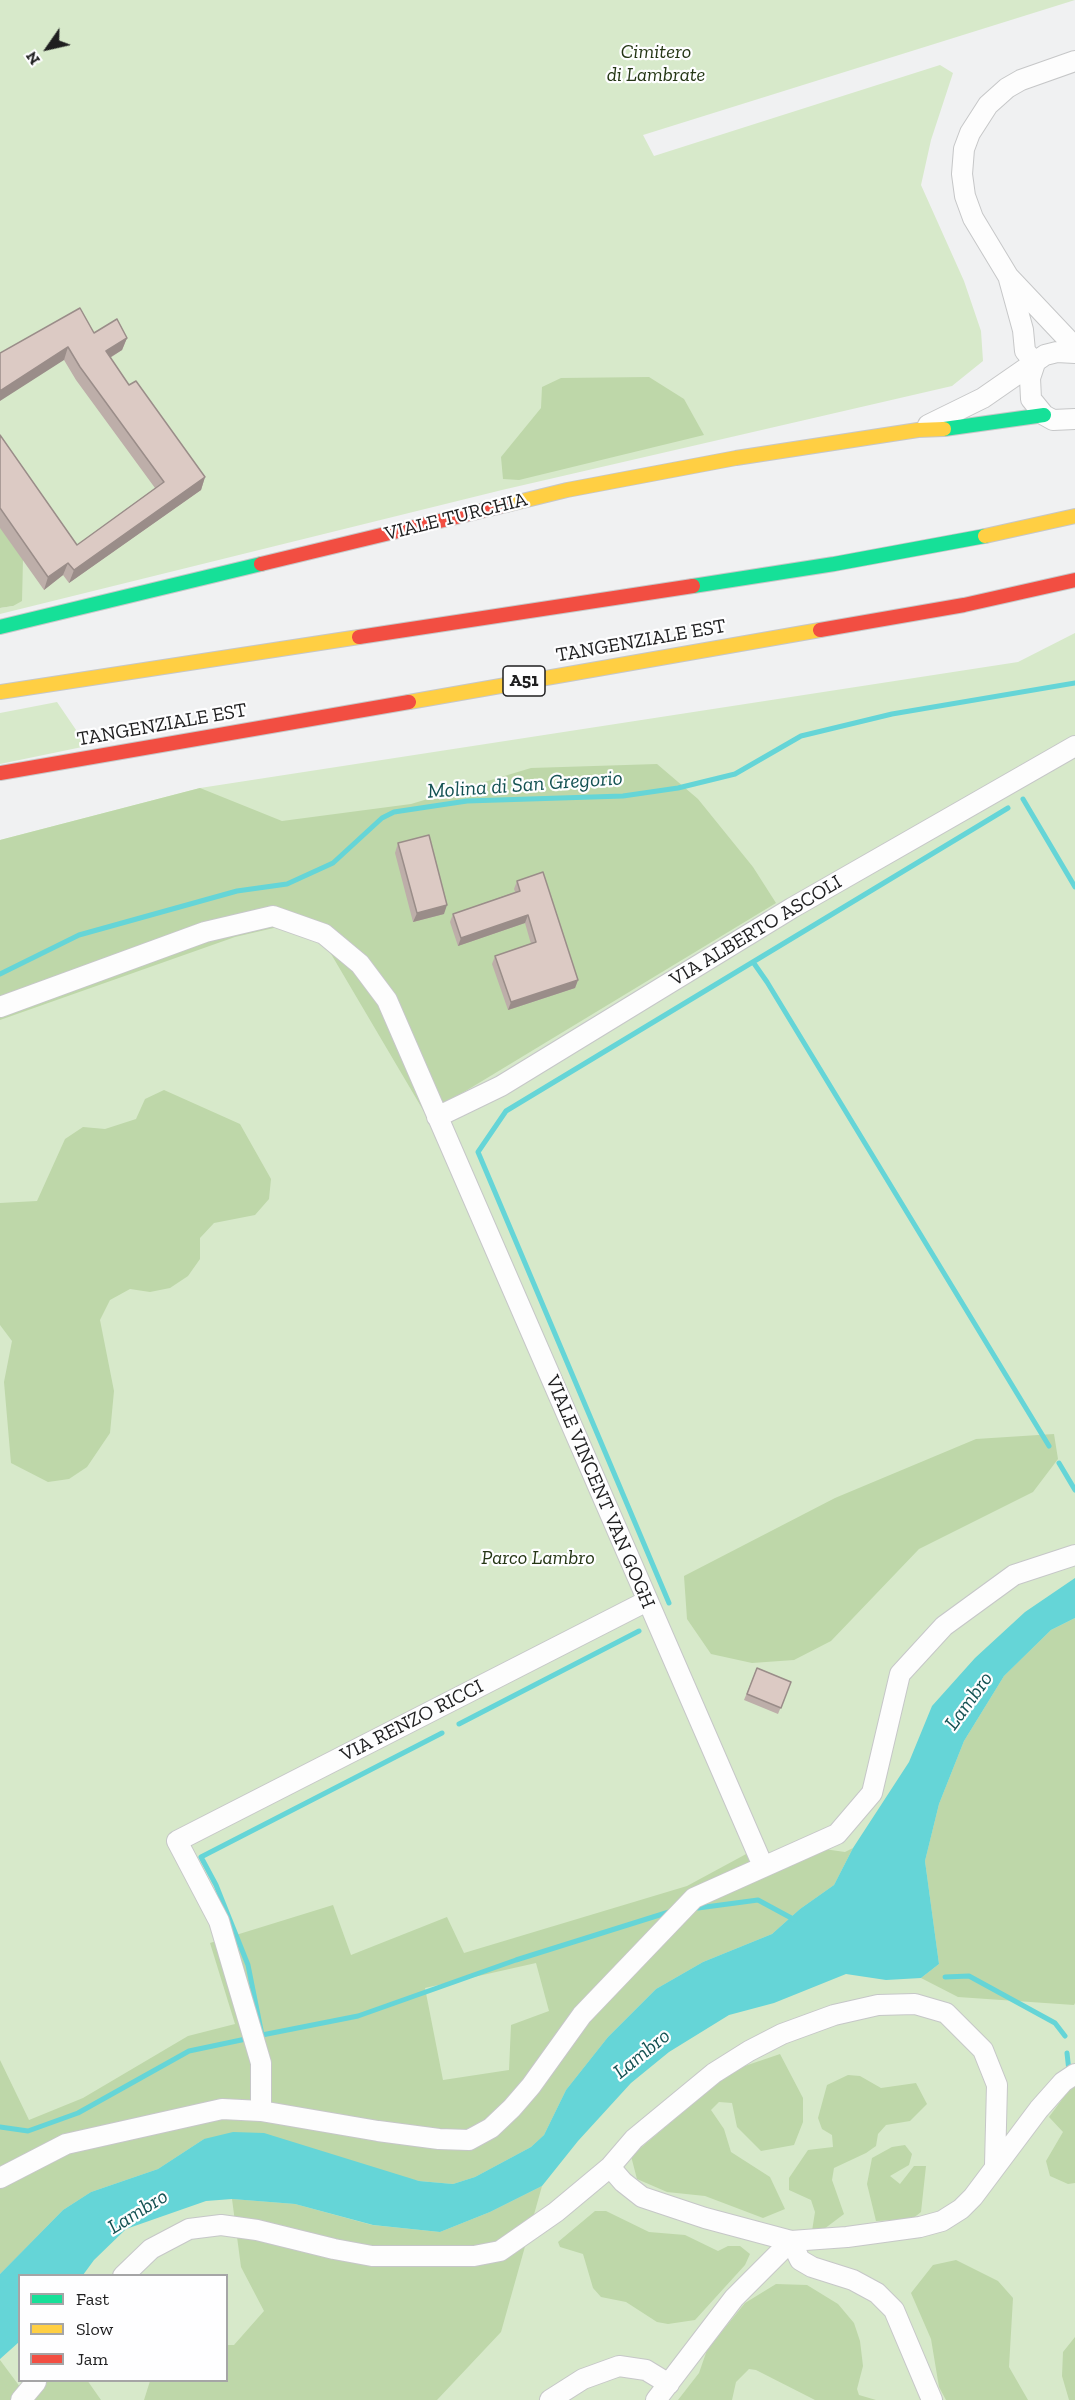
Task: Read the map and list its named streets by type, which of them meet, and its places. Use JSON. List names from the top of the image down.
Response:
{
  "streets": {
    "main road": ["VIALE TURCHIA", "TANGENZIALE EST", "A51"],
    "street": ["VIA ALBERTO ASCOLI", "VIALE VINCENT VAN GOGH", "VIA RENZO RICCI"]
  },
  "crossings": [
    ["VIA ALBERTO ASCOLI", "VIALE VINCENT VAN GOGH"],
    ["VIALE VINCENT VAN GOGH", "VIA RENZO RICCI"]
  ],
  "water": ["Molina di San Gregorio", "Lambro"],
  "parks": ["Cimitero di Lambrate", "Parco Lambro"],
  "legend": ["Fast", "Slow", "Jam"],
  "north": "bottom left"
}
